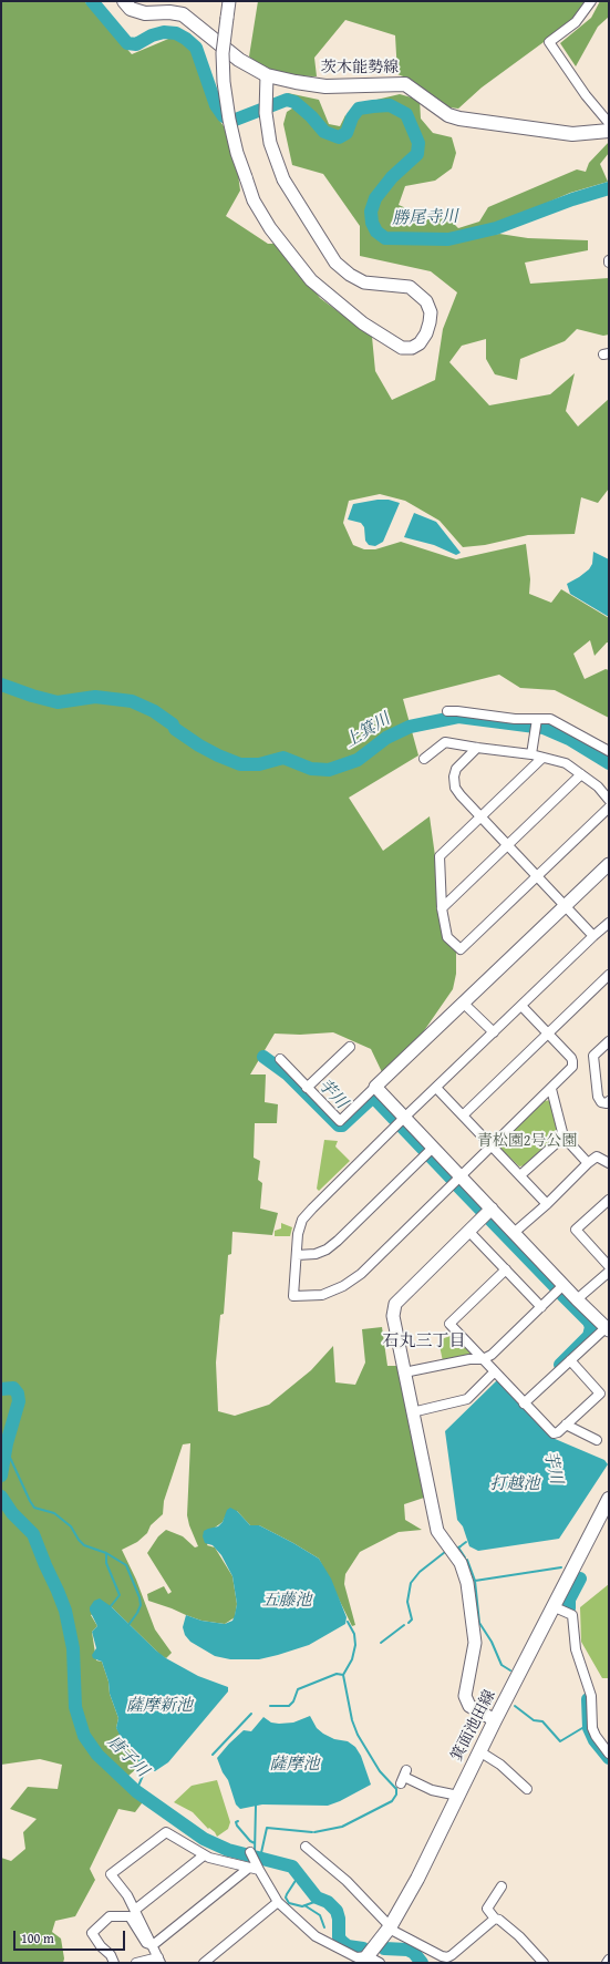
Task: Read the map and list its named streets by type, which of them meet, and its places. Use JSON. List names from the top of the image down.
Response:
{
  "streets": {
    "main road": ["茨木能勢線", "箕面池田線"]
  },
  "districts": ["石丸三丁目"],
  "water": [
    "勝尾寺川",
    "上箕川",
    "芋川",
    "打越池",
    "五藤池",
    "薩摩新池",
    "唐子川",
    "薩摩池"
  ],
  "parks": ["青松園2号公園"],
  "scale_bar": "100 m"
}
